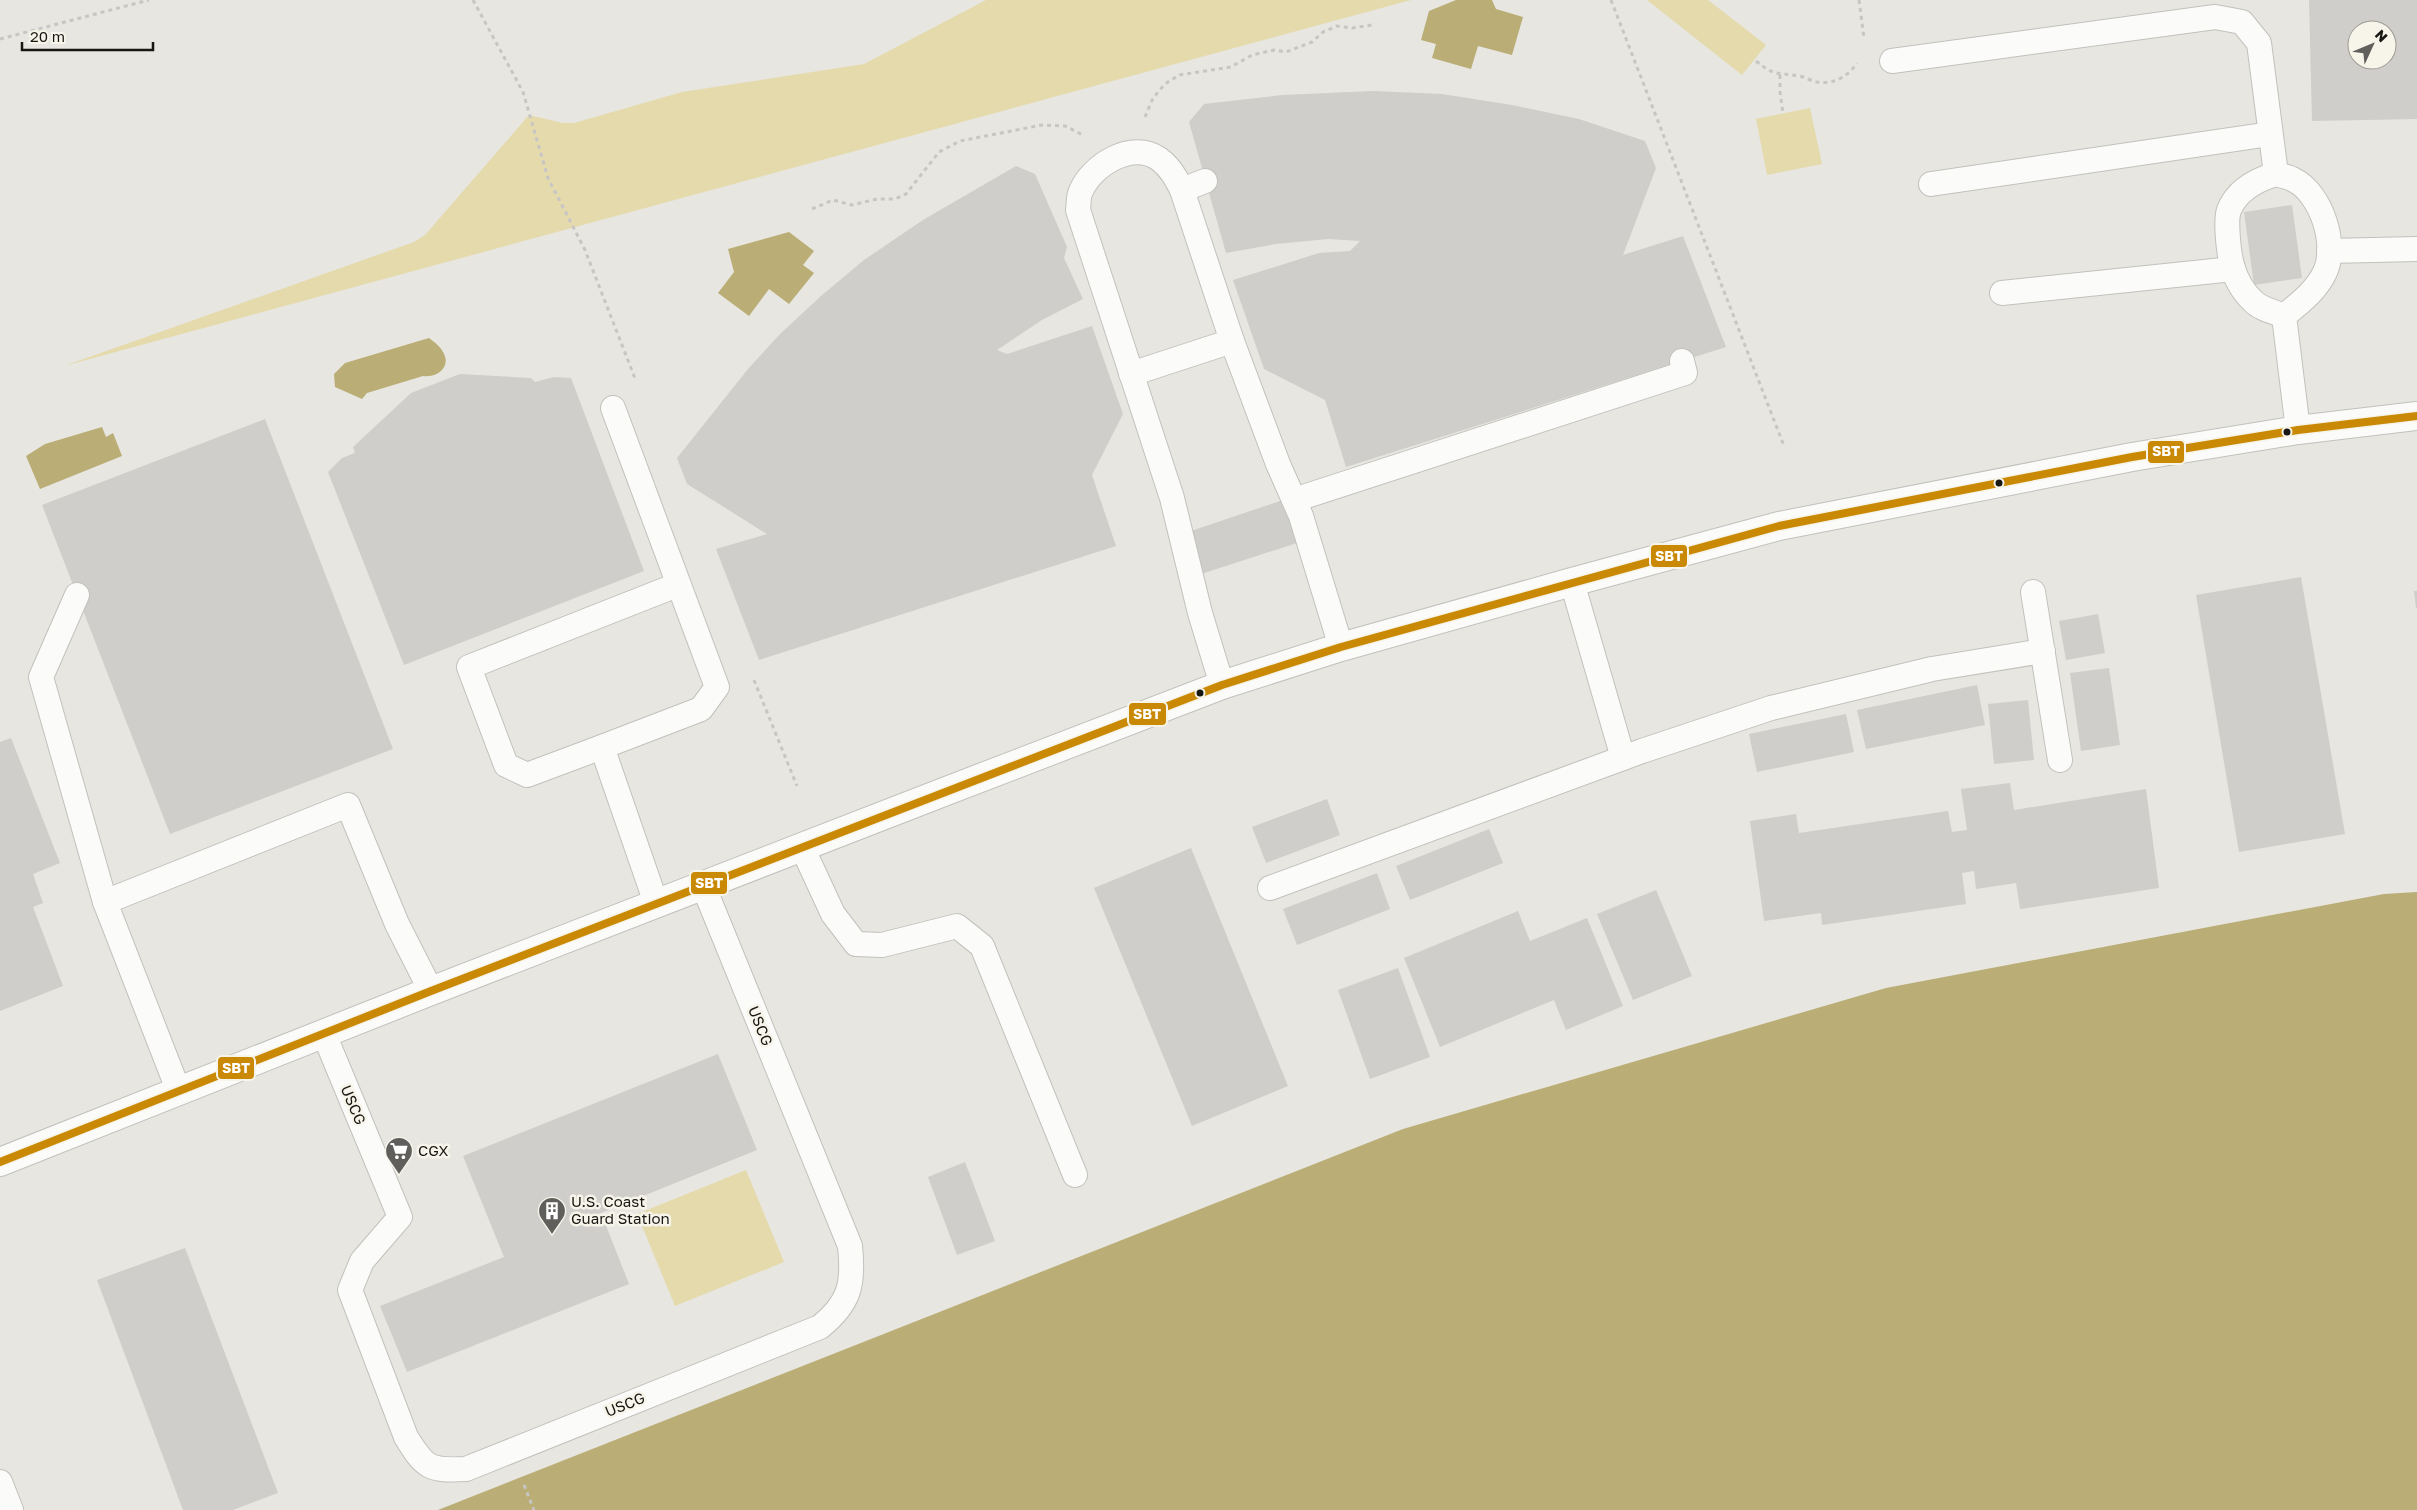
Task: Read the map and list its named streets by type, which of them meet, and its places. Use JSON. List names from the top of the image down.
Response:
{
  "streets": {
    "lane": ["USCG"]
  },
  "places": {
    "supermarket": ["CGX"],
    "building": ["U.S. Coast Guard Station"]
  },
  "lines": ["transit line SBT"],
  "scale_bar": "20 m",
  "north": "top right"
}
